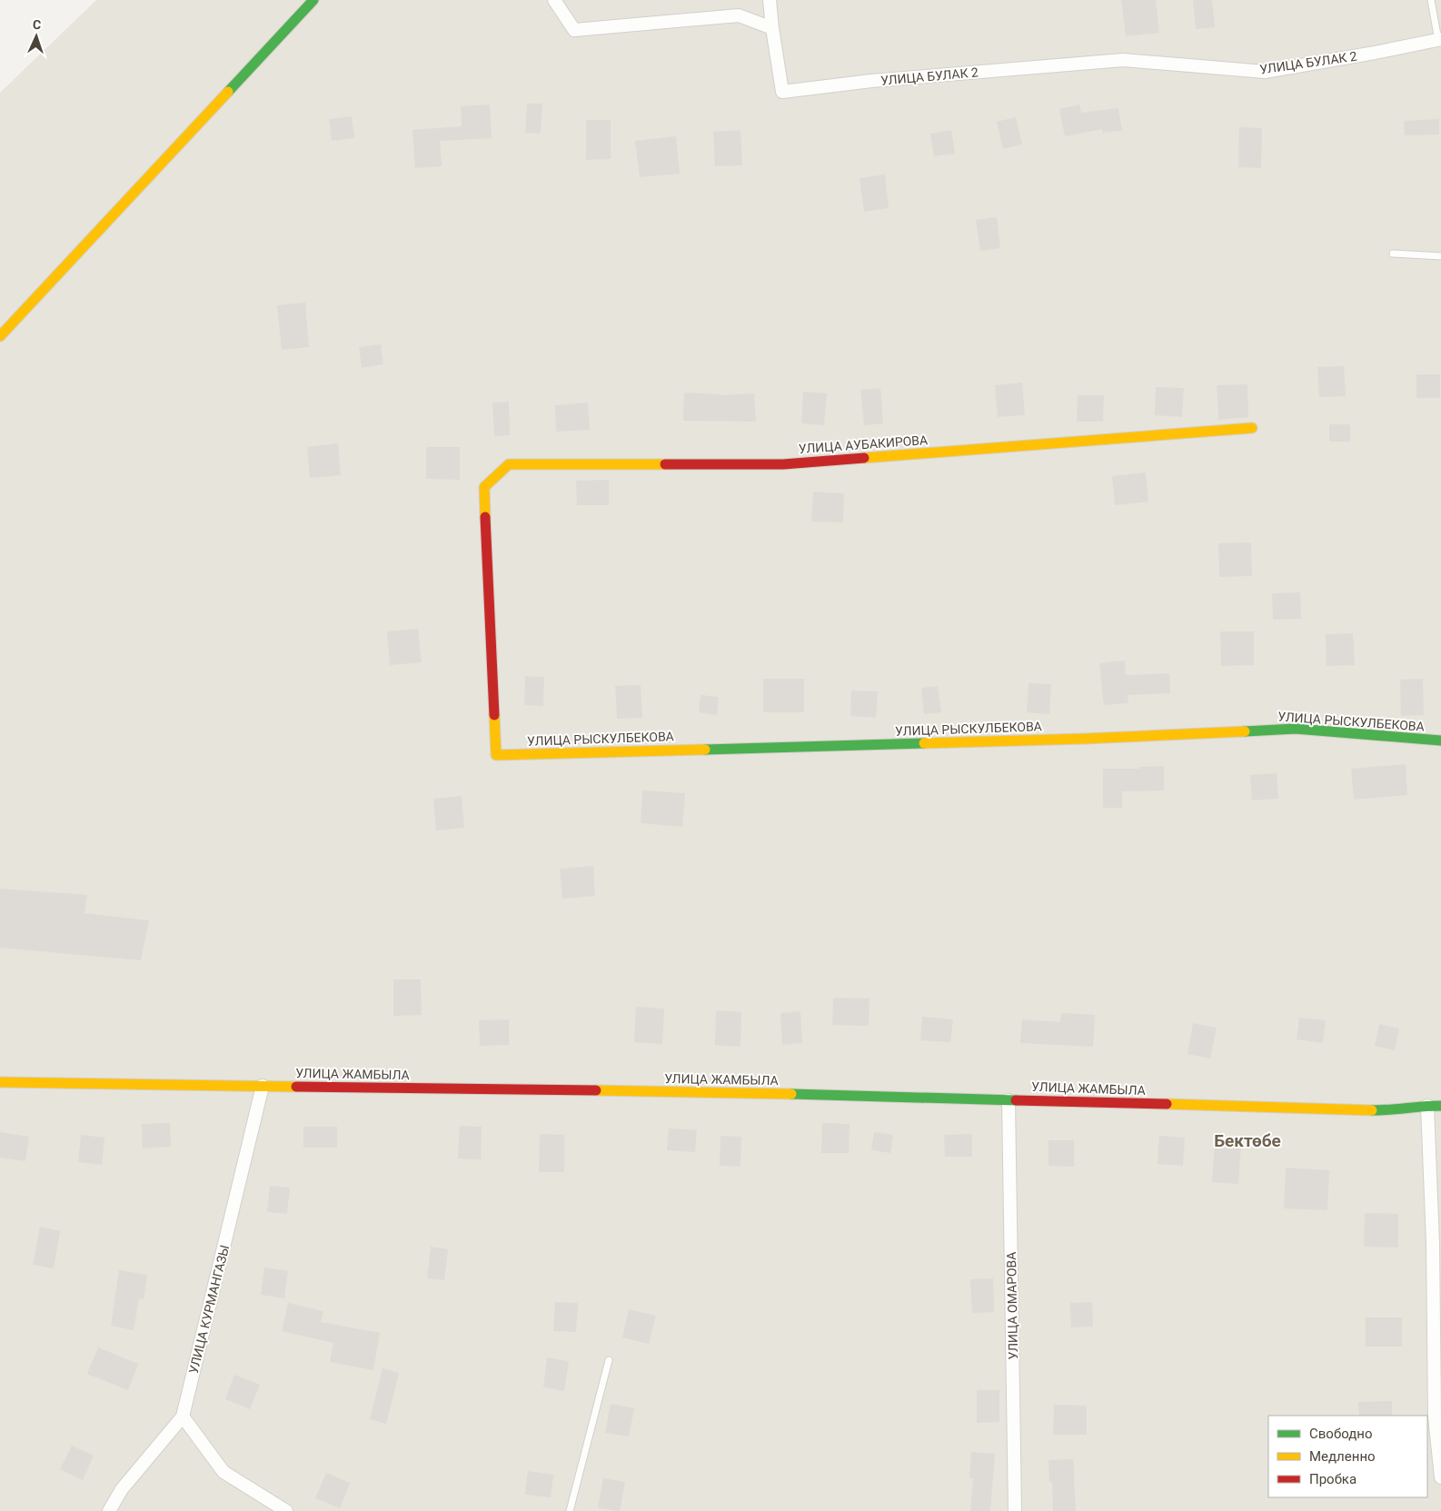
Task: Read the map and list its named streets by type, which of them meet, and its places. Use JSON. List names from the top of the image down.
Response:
{
  "streets": {
    "street": [
      "УЛИЦА БУЛАК 2",
      "УЛИЦА АУБАКИРОВА",
      "УЛИЦА РЫСКУЛБЕКОВА",
      "УЛИЦА ЖАМБЫЛА",
      "УЛИЦА ОМАРОВА",
      "УЛИЦА КУРМАНГАЗЫ"
    ]
  },
  "crossings": [
    ["УЛИЦА АУБАКИРОВА", "УЛИЦА РЫСКУЛБЕКОВА"],
    ["УЛИЦА ЖАМБЫЛА", "УЛИЦА ОМАРОВА"],
    ["УЛИЦА ЖАМБЫЛА", "УЛИЦА КУРМАНГАЗЫ"]
  ],
  "districts": ["Бектөбе"],
  "legend": ["Свободно", "Медленно", "Пробка"],
  "north": "top"
}
